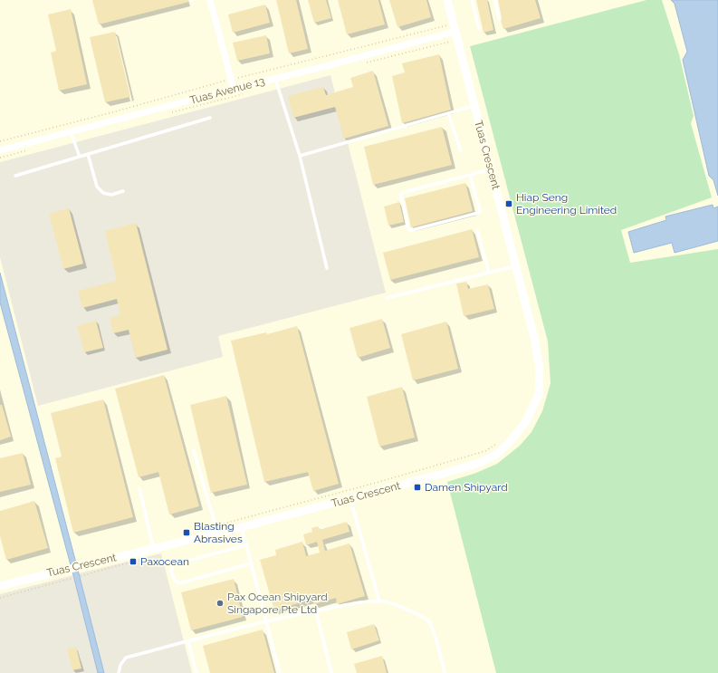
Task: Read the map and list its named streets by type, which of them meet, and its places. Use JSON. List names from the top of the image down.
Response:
{
  "streets": {
    "street": ["Tuas Avenue 13", "Tuas Crescent"]
  },
  "crossings": [
    ["Tuas Avenue 13", "Tuas Crescent"]
  ],
  "places": {
    "transit": [
      "Hiap Seng Engineering Limited",
      "Damen Shipyard",
      "Blasting Abrasives",
      "Paxocean"
    ],
    "other": ["Pax Ocean Shipyard Singapore Pte Ltd"]
  }
}
